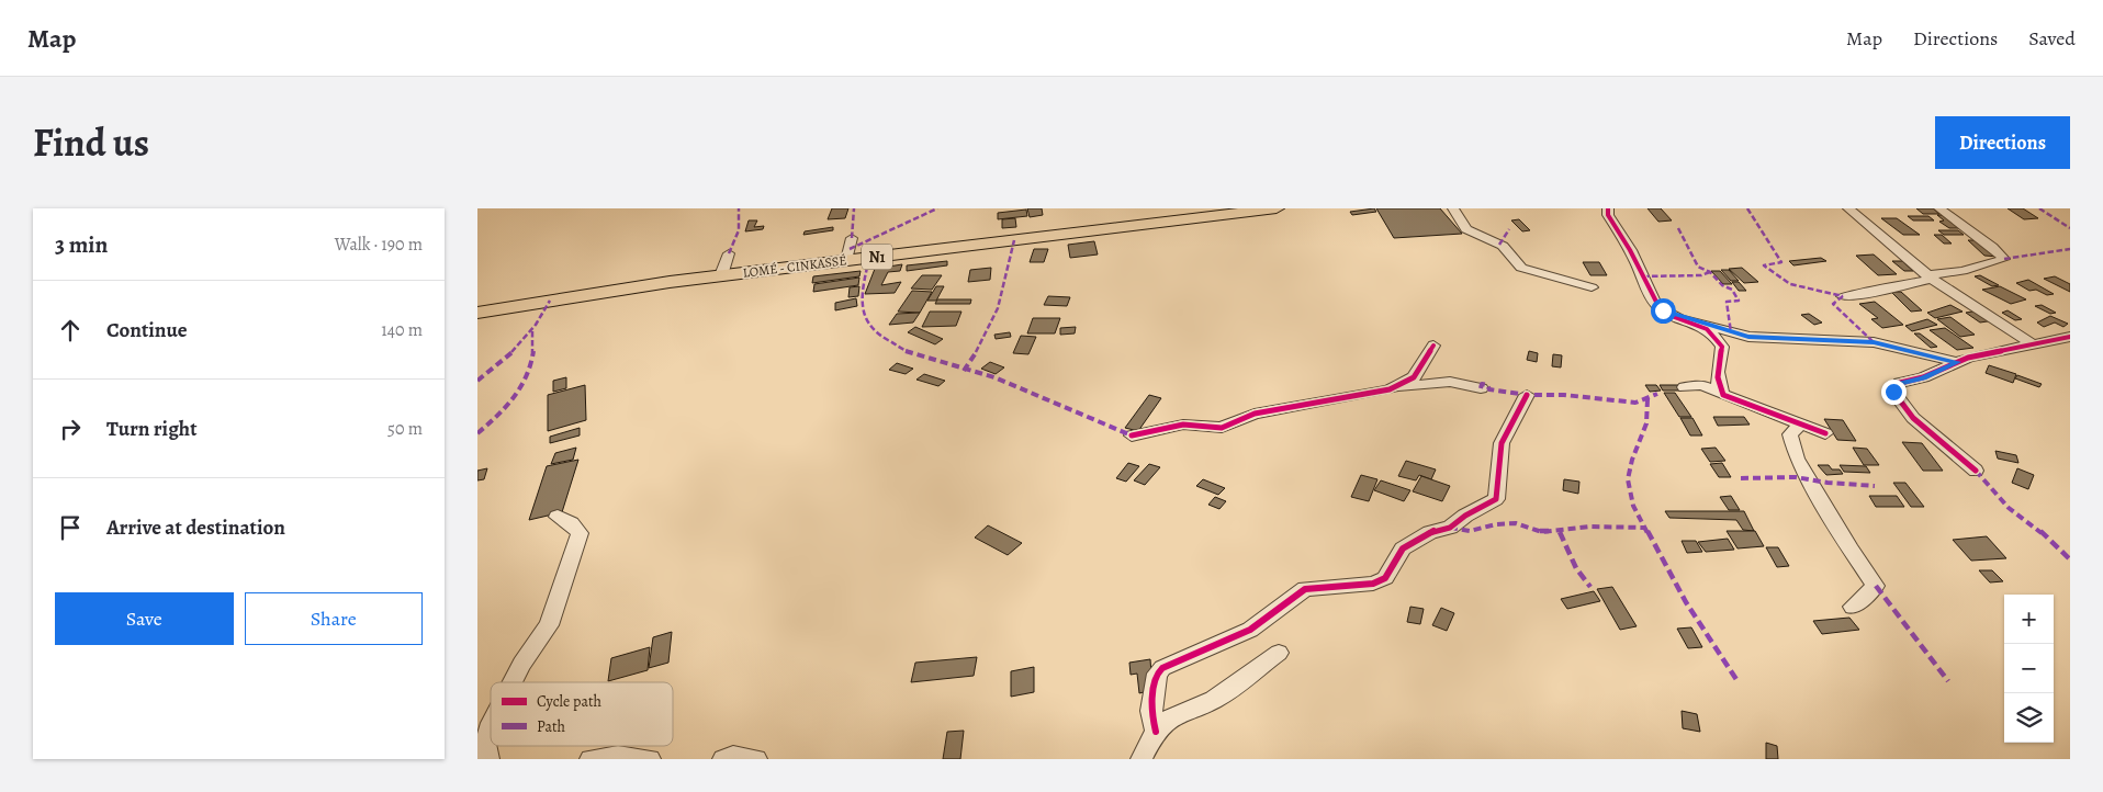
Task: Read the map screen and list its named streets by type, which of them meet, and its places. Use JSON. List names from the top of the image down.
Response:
{
  "streets": {
    "highway": ["N1", "LOMÉ - CINKASSÉ"]
  },
  "legend": ["Cycle path", "Path"],
  "page": {
    "header": "Map",
    "nav": ["Map", "Directions", "Saved"],
    "title": "Find us",
    "buttons": [
      "Directions",
      ["Save", "Share"]
    ],
    "heading": ["3 min", "Walk · 190 m"],
    "list": [
      ["Continue", "140 m"],
      ["Turn right", "50 m"],
      "Arrive at destination"
    ],
    "map_buttons": ["+", "−"]
  }
}
